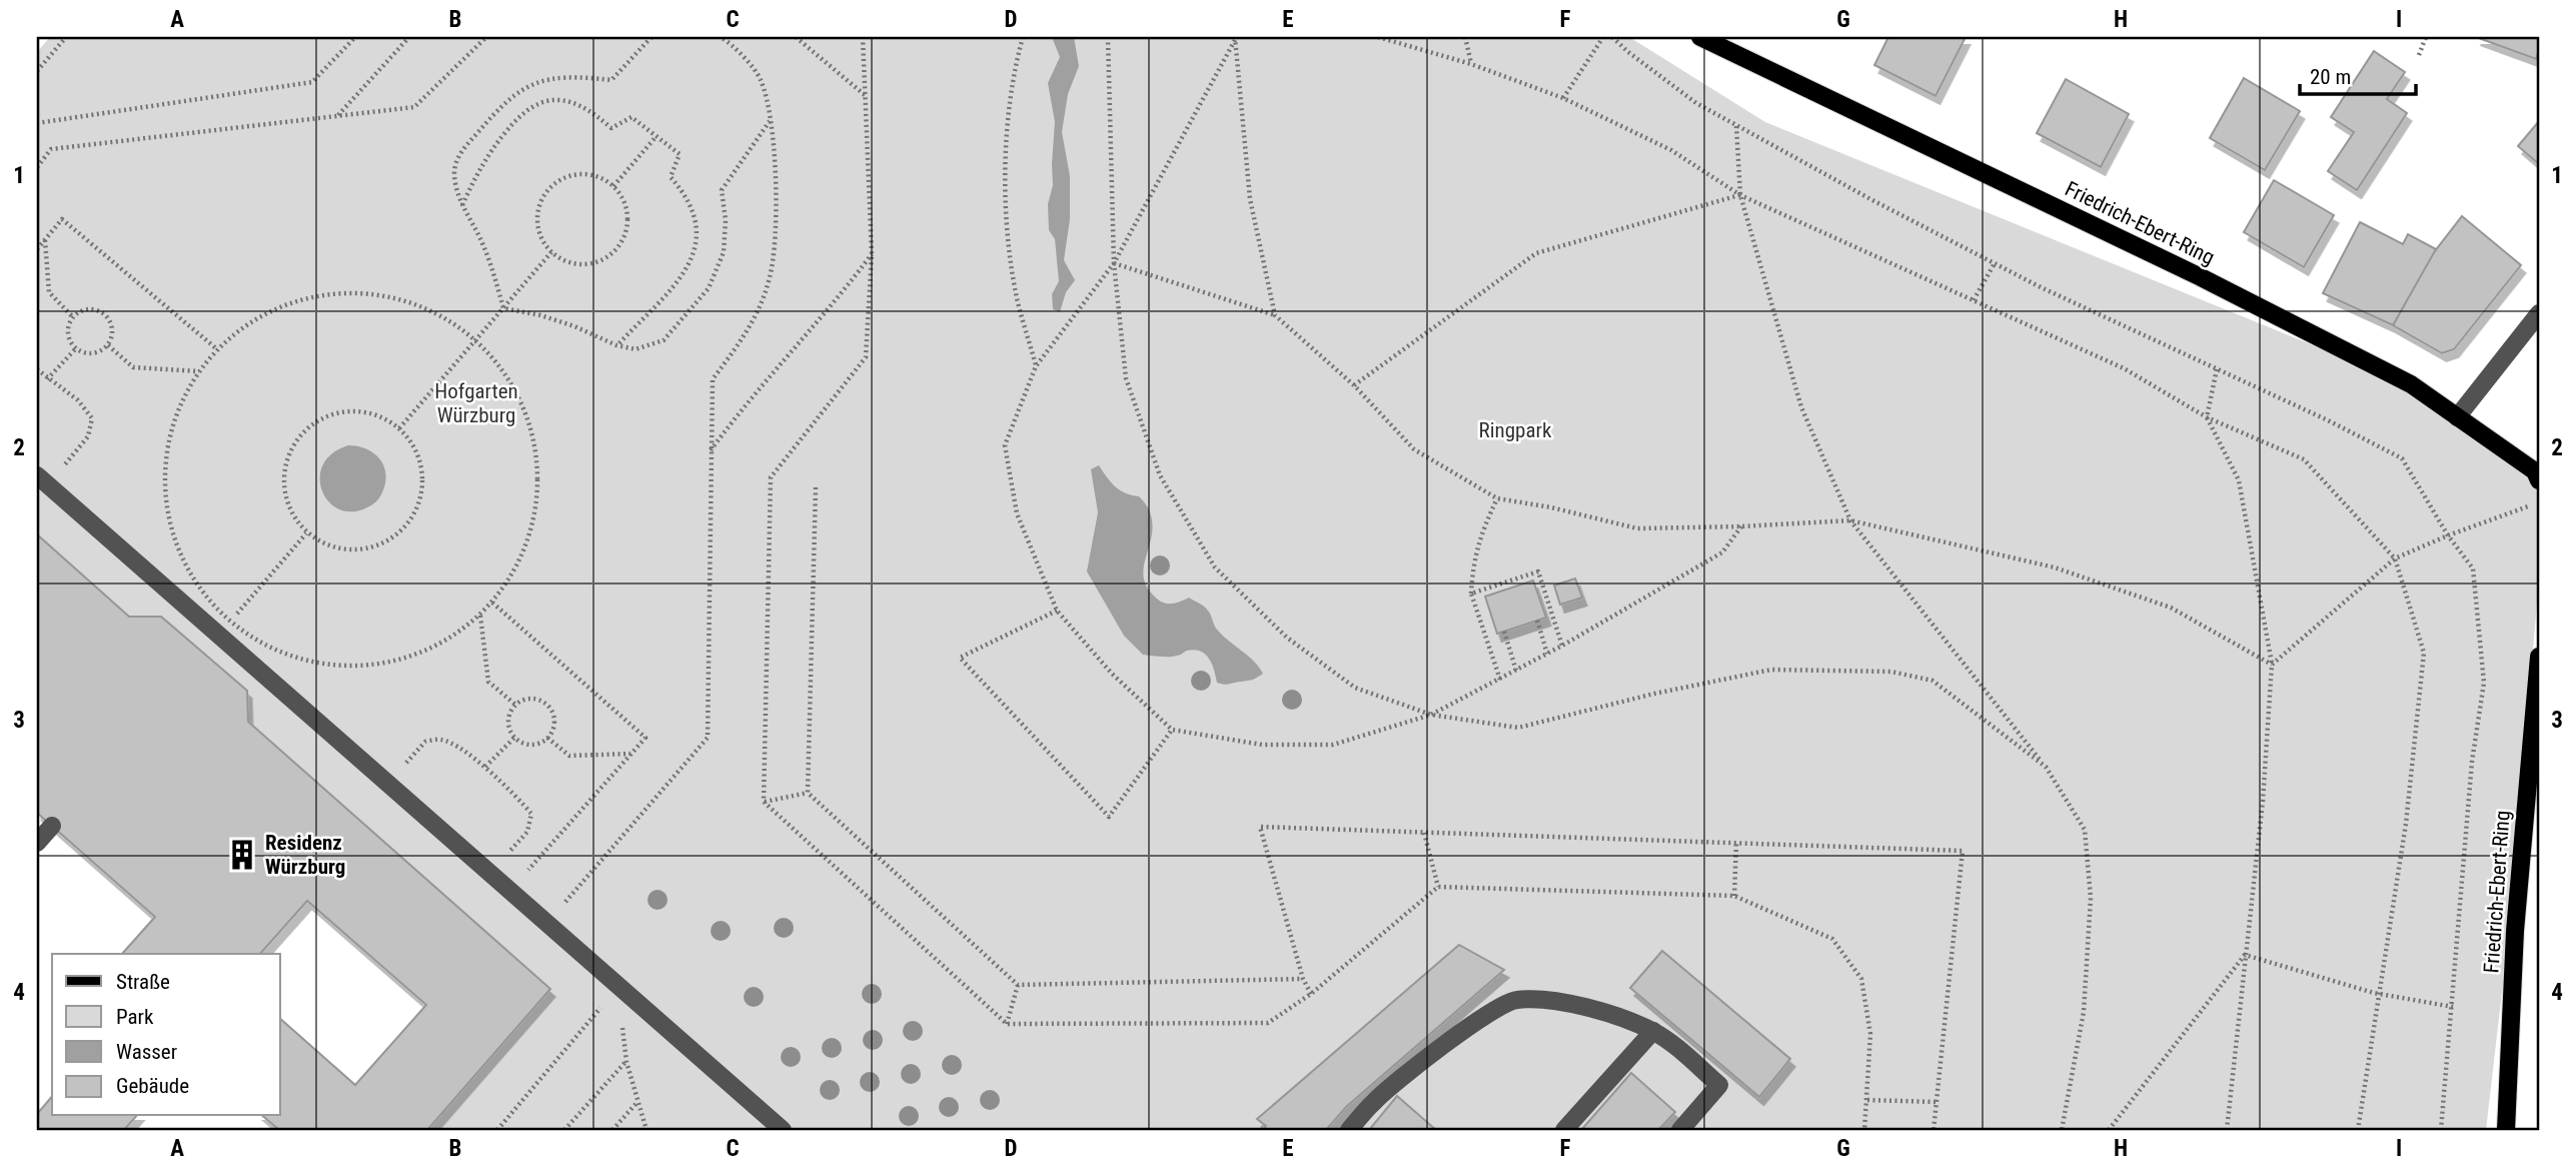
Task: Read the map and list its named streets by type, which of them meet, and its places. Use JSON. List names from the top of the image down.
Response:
{
  "streets": {
    "main road": ["Friedrich-Ebert-Ring"]
  },
  "parks": ["Hofgarten Würzburg", "Ringpark"],
  "places": {
    "building": ["Residenz Würzburg"]
  },
  "legend": [
    "Straße",
    "Park",
    "Wasser",
    "Gebäude"
  ],
  "scale_bar": "20 m",
  "grid": {
    "columns": [
      "A",
      "B",
      "C",
      "D",
      "E",
      "F",
      "G",
      "H",
      "I"
    ],
    "rows": [
      "1",
      "2",
      "3",
      "4"
    ]
  }
}
